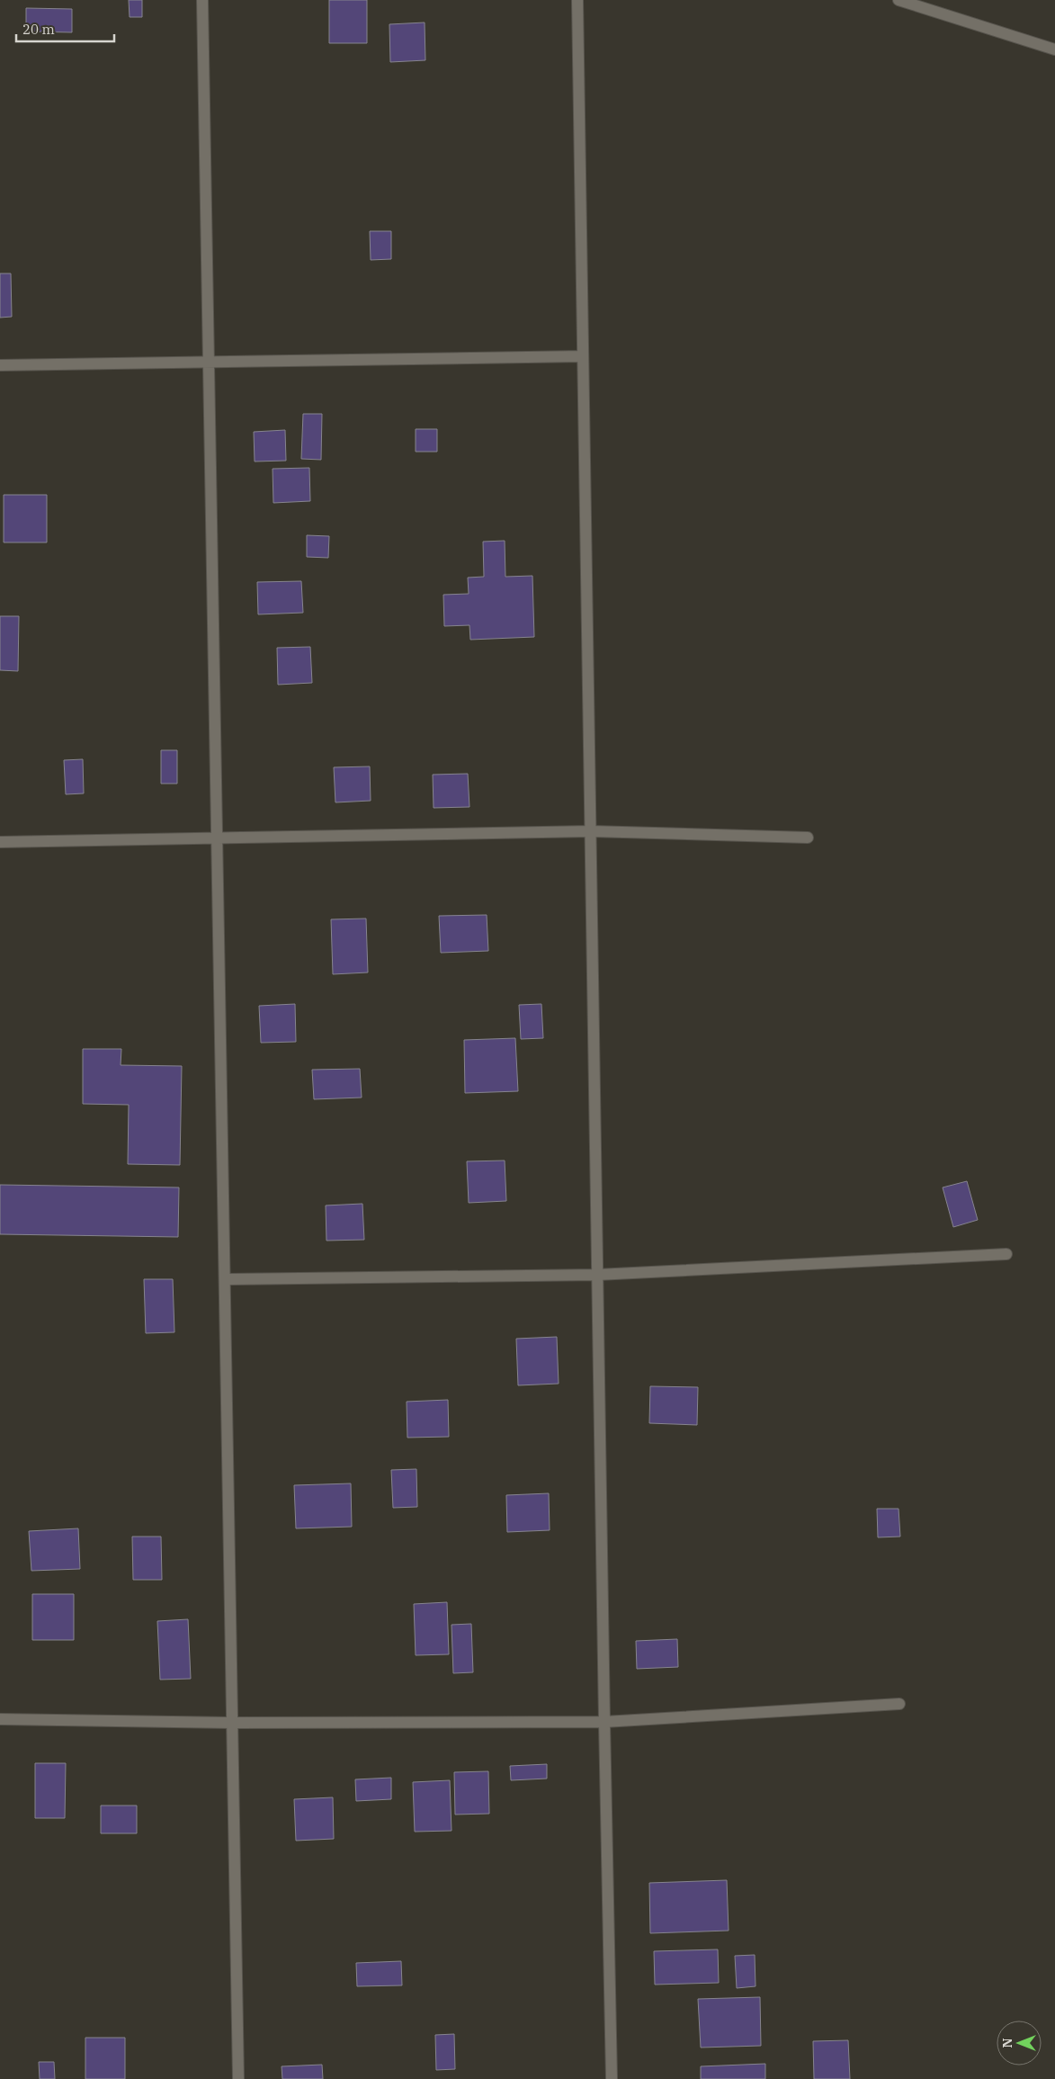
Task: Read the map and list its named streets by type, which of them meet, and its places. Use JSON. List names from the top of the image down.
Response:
{
  "scale_bar": "20 m",
  "north": "left"
}
